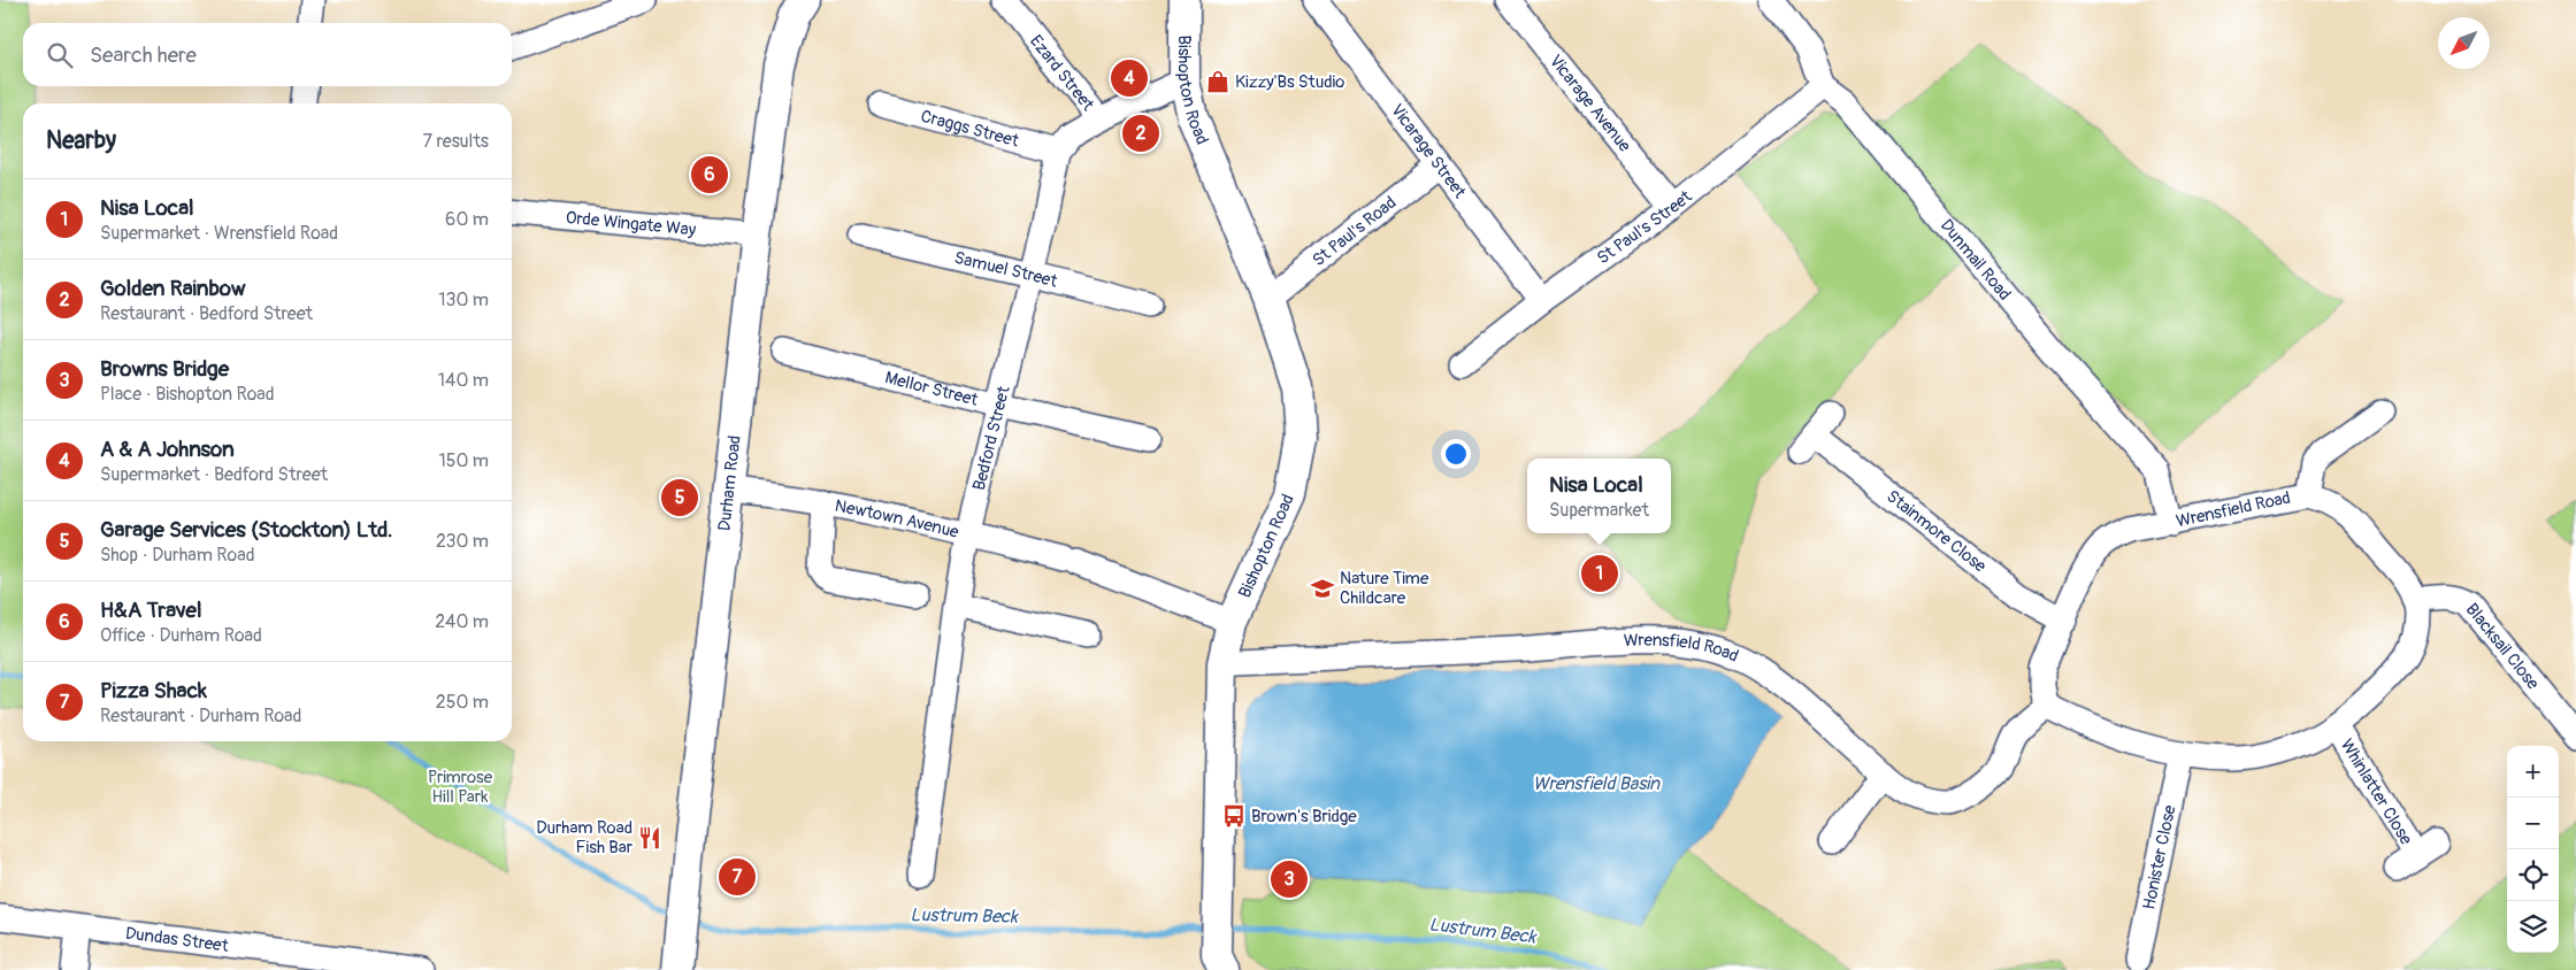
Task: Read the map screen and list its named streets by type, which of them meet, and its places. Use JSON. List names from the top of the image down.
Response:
{
  "streets": {
    "street": [
      "Ezard Street",
      "Bishopton Road",
      "Vicarage Avenue",
      "Craggs Street",
      "Vicarage Street",
      "Orde Wingate Way",
      "St Paul's Street",
      "St Paul's Road",
      "Dunmail Road",
      "Samuel Street",
      "Mellor Street",
      "Bedford Street",
      "Durham Road",
      "Wrensfield Road",
      "Newtown Avenue",
      "Stainmore Close",
      "Blacksail Close",
      "Whinlatter Close",
      "Honister Close",
      "Dundas Street"
    ]
  },
  "crossings": [
    ["Bishopton Road", "St Paul's Road"],
    ["Bishopton Road", "Wrensfield Road"],
    ["Bishopton Road", "Newtown Avenue"],
    ["Vicarage Avenue", "St Paul's Street"],
    ["Craggs Street", "Bedford Street"],
    ["Vicarage Street", "St Paul's Street"],
    ["Vicarage Street", "St Paul's Road"],
    ["Orde Wingate Way", "Durham Road"],
    ["St Paul's Street", "Dunmail Road"],
    ["Dunmail Road", "Wrensfield Road"],
    ["Samuel Street", "Bedford Street"],
    ["Mellor Street", "Bedford Street"],
    ["Bedford Street", "Newtown Avenue"],
    ["Durham Road", "Newtown Avenue"],
    ["Wrensfield Road", "Stainmore Close"],
    ["Wrensfield Road", "Blacksail Close"],
    ["Wrensfield Road", "Whinlatter Close"],
    ["Wrensfield Road", "Honister Close"]
  ],
  "water": ["Wrensfield Basin", "Lustrum Beck"],
  "parks": ["Primrose Hill Park"],
  "places": {
    "shop": ["Kizzy'Bs Studio"],
    "school or university": ["Nature Time Childcare"],
    "bus stop": ["Brown's Bridge"],
    "restaurant": ["Durham Road Fish Bar"]
  },
  "north": "bottom left",
  "page": {
    "search": "Search here",
    "pins": [
      "4",
      "2",
      "6",
      "5",
      "1",
      "7",
      "3"
    ],
    "heading": ["Nearby", "7 results"],
    "list": [
      {
        "mark": "1",
        "name": "Nisa Local",
        "note": "Supermarket · Wrensfield Road",
        "value": "60 m"
      },
      {
        "mark": "2",
        "name": "Golden Rainbow",
        "note": "Restaurant · Bedford Street",
        "value": "130 m"
      },
      {
        "mark": "3",
        "name": "Browns Bridge",
        "note": "Place · Bishopton Road",
        "value": "140 m"
      },
      {
        "mark": "4",
        "name": "A & A Johnson",
        "note": "Supermarket · Bedford Street",
        "value": "150 m"
      },
      {
        "mark": "5",
        "name": "Garage Services (Stockton) Ltd.",
        "note": "Shop · Durham Road",
        "value": "230 m"
      },
      {
        "mark": "6",
        "name": "H&A Travel",
        "note": "Office · Durham Road",
        "value": "240 m"
      },
      {
        "mark": "7",
        "name": "Pizza Shack",
        "note": "Restaurant · Durham Road",
        "value": "250 m"
      }
    ],
    "popup": ["Nisa Local", "Supermarket"],
    "map_buttons": ["+", "−"]
  }
}
